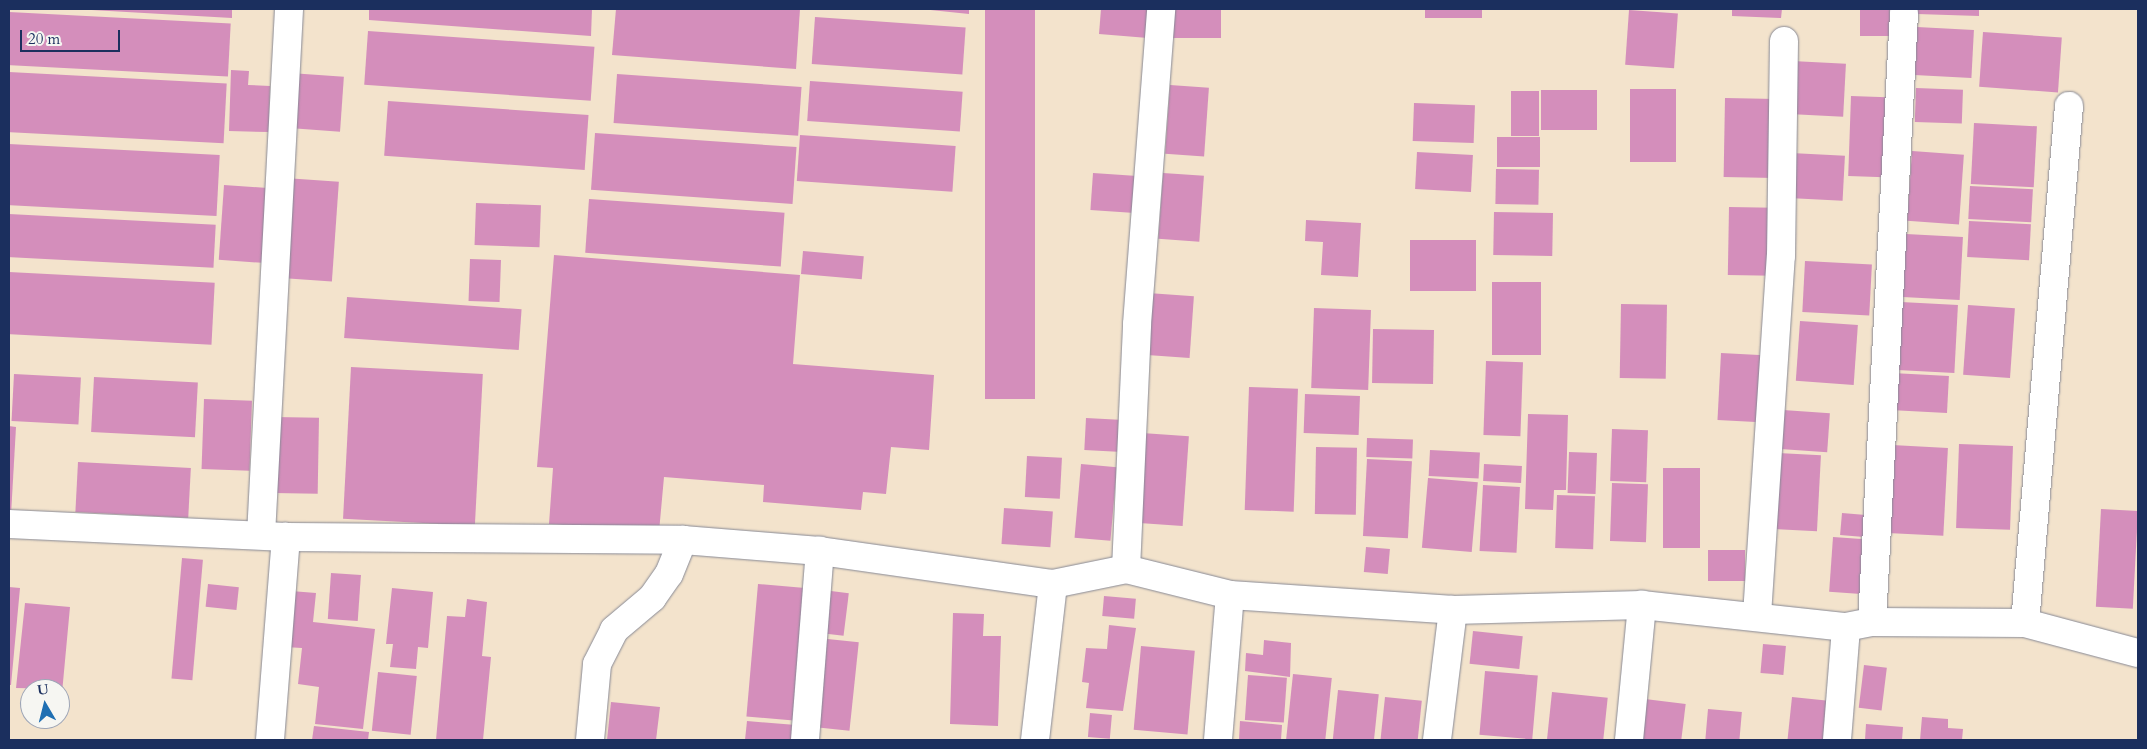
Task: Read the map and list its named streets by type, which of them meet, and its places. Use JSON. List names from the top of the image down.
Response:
{
  "scale_bar": "20 m",
  "north": "top"
}
